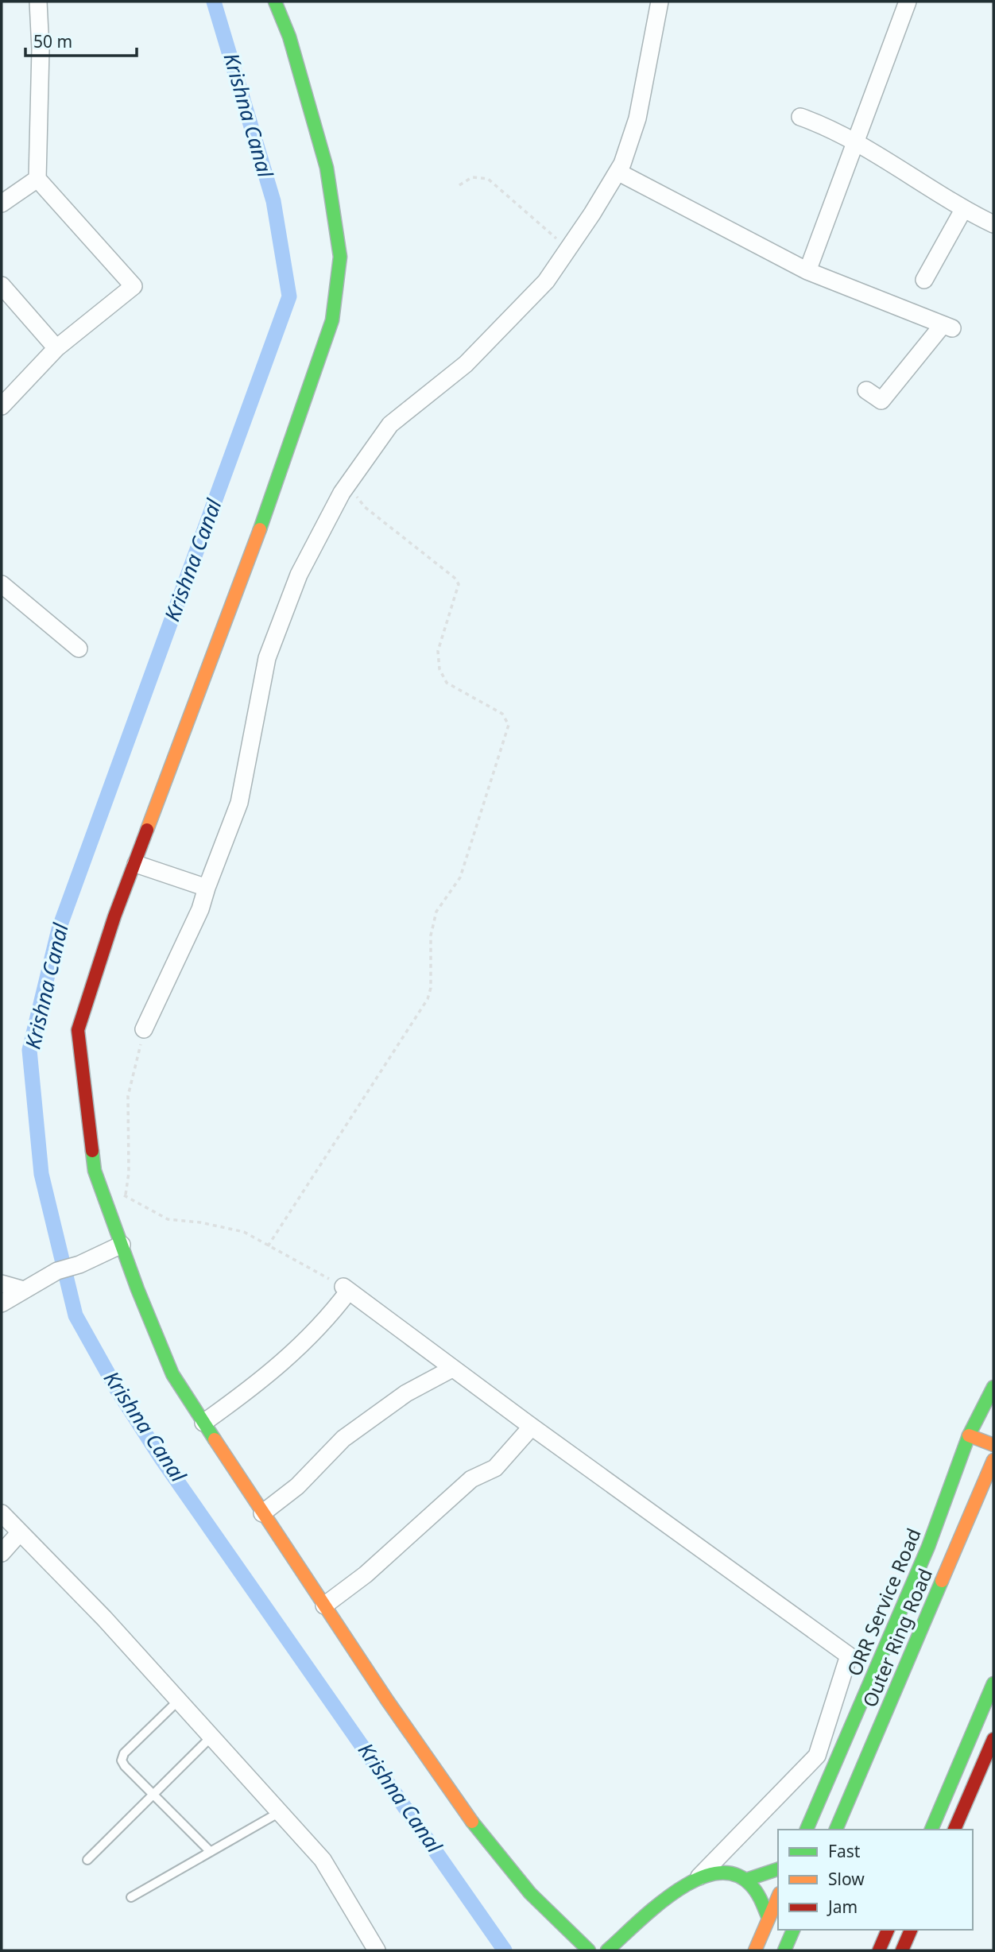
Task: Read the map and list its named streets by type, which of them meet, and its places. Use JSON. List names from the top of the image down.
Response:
{
  "streets": {
    "main road": ["ORR Service Road", "Outer Ring Road"]
  },
  "water": ["Krishna Canal"],
  "legend": ["Fast", "Slow", "Jam"],
  "scale_bar": "50 m"
}
